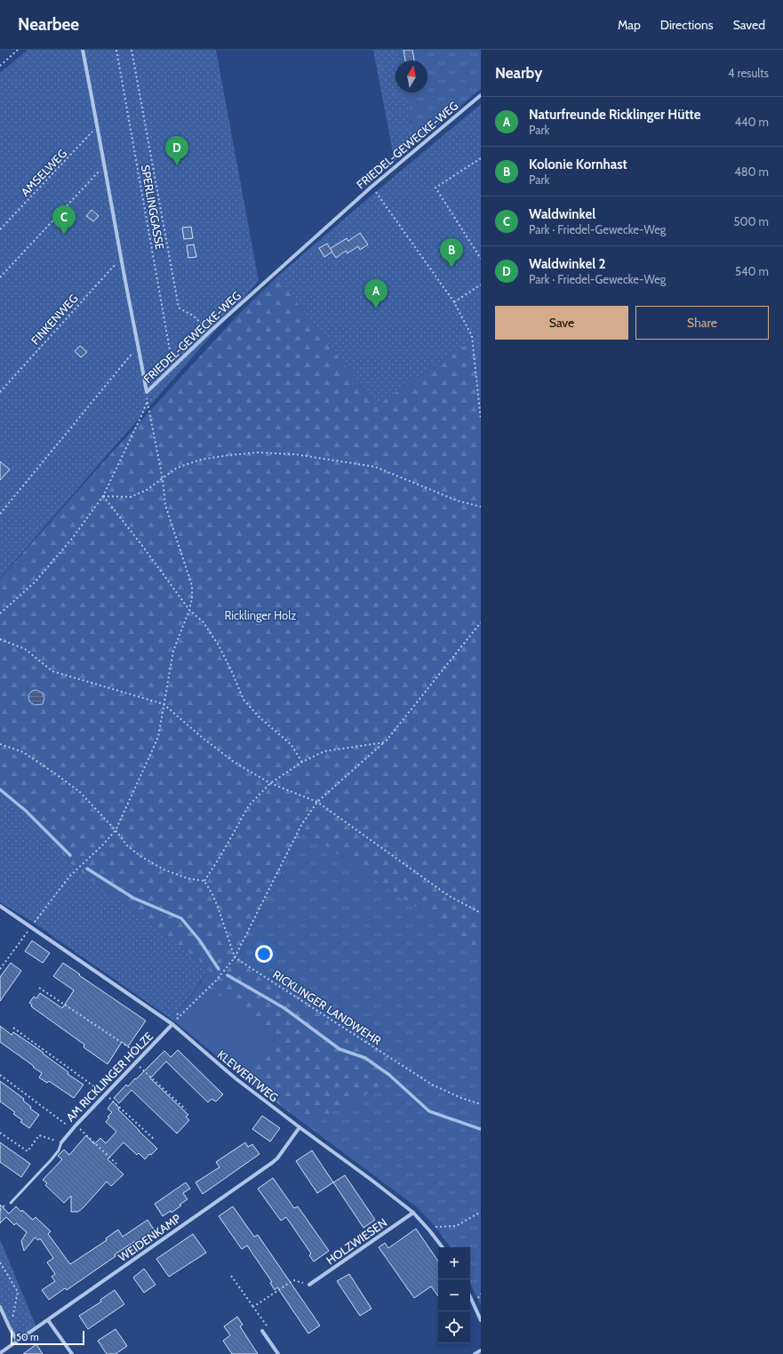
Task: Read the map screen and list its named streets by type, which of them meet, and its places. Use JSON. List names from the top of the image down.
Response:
{
  "streets": {
    "street": [
      "FRIEDEL-GEWECKE-WEG",
      "KLEWERTWEG",
      "AM RICKLINGER HOLZE",
      "WEIDENKAMP",
      "HOLZWIESEN"
    ],
    "path": [
      "AMSELWEG",
      "SPERLINGGASSE",
      "FINKENWEG",
      "RICKLINGER LANDWEHR"
    ]
  },
  "crossings": [
    ["FRIEDEL-GEWECKE-WEG", "AMSELWEG"],
    ["FRIEDEL-GEWECKE-WEG", "SPERLINGGASSE"],
    ["FRIEDEL-GEWECKE-WEG", "FINKENWEG"],
    ["KLEWERTWEG", "AM RICKLINGER HOLZE"],
    ["KLEWERTWEG", "WEIDENKAMP"],
    ["KLEWERTWEG", "HOLZWIESEN"]
  ],
  "parks": ["Ricklinger Holz"],
  "scale_bar": "50 m",
  "north": "top",
  "page": {
    "header": "Nearbee",
    "nav": ["Map", "Directions", "Saved"],
    "heading": ["Nearby", "4 results"],
    "list": [
      {
        "mark": "A",
        "name": "Naturfreunde Ricklinger Hütte",
        "note": "Park",
        "value": "440 m"
      },
      {
        "mark": "B",
        "name": "Kolonie Kornhast",
        "note": "Park",
        "value": "480 m"
      },
      {
        "mark": "C",
        "name": "Waldwinkel",
        "note": "Park · Friedel-Gewecke-Weg",
        "value": "500 m"
      },
      {
        "mark": "D",
        "name": "Waldwinkel 2",
        "note": "Park · Friedel-Gewecke-Weg",
        "value": "540 m"
      }
    ],
    "pins": [
      "D",
      "C",
      "B",
      "A"
    ],
    "buttons": ["Save", "Share"],
    "map_buttons": ["+", "−"],
    "scale": "50 m"
  }
}
